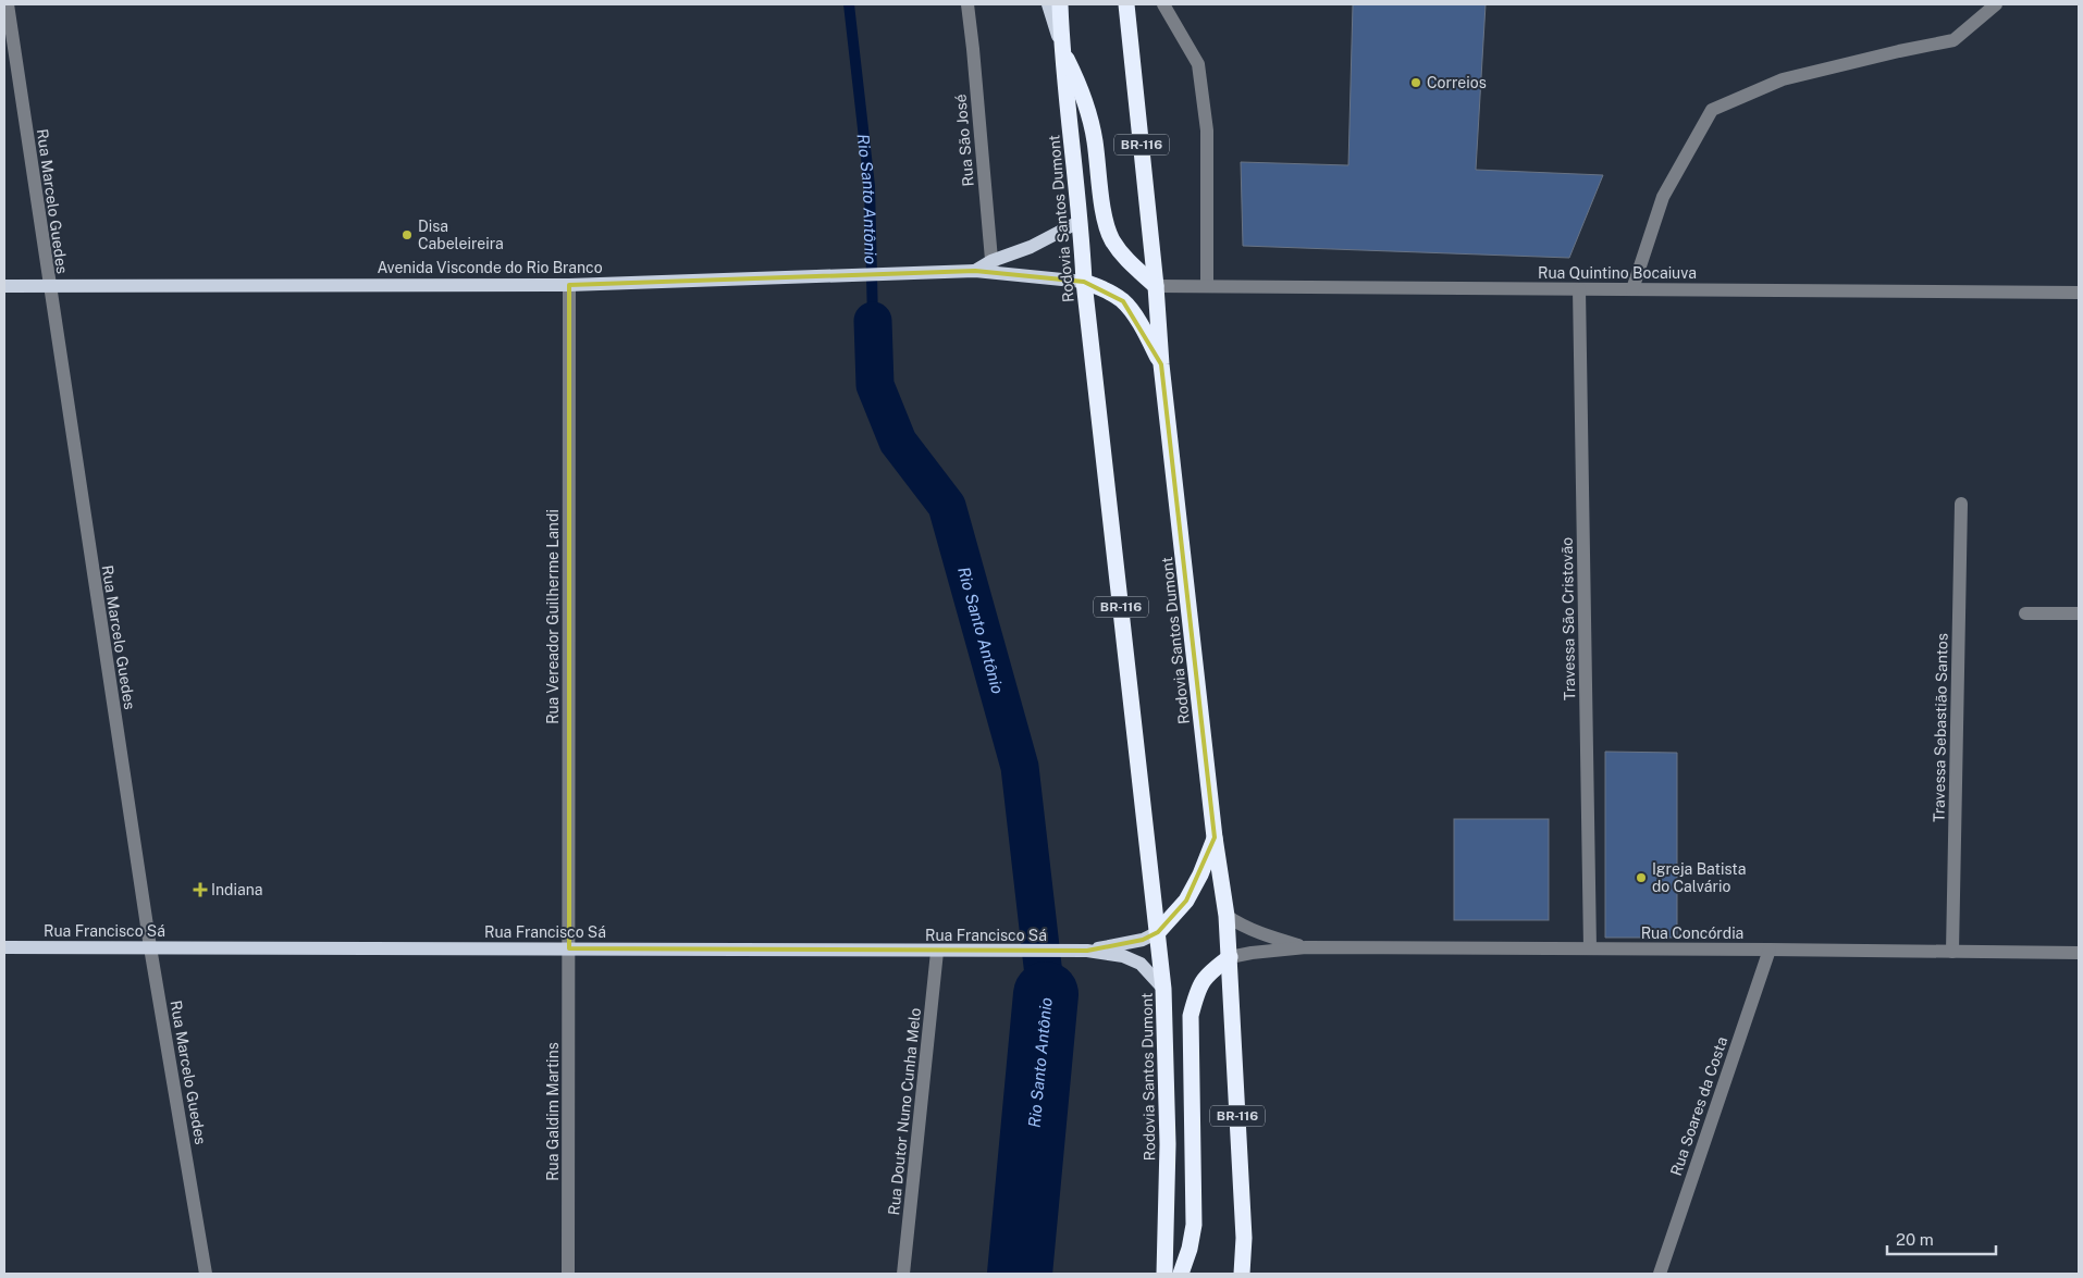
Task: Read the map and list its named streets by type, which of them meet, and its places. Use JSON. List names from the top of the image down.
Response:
{
  "streets": {
    "highway": ["BR-116", "Rodovia Santos Dumont"],
    "main road": ["Avenida Visconde do Rio Branco", "Rua Francisco Sá"],
    "street": [
      "Rua São José",
      "Rua Marcelo Guedes",
      "Rua Quintino Bocaiuva",
      "Rua Vereador Guilherme Landi",
      "Travessa São Cristovão",
      "Travessa Sebastião Santos",
      "Rua Concórdia",
      "Rua Soares da Costa",
      "Rua Galdim Martins",
      "Rua Doutor Nuno Cunha Melo"
    ]
  },
  "crossings": [
    ["Rua São José", "Avenida Visconde do Rio Branco"],
    ["Rua Marcelo Guedes", "Avenida Visconde do Rio Branco"],
    ["Rua Marcelo Guedes", "Rua Francisco Sá"],
    ["Rodovia Santos Dumont", "Avenida Visconde do Rio Branco"],
    ["Rodovia Santos Dumont", "Rua Quintino Bocaiuva"],
    ["Rodovia Santos Dumont", "Rua Francisco Sá"],
    ["Rodovia Santos Dumont", "Rua Concórdia"],
    ["Avenida Visconde do Rio Branco", "Rua Vereador Guilherme Landi"],
    ["Rua Quintino Bocaiuva", "Travessa São Cristovão"],
    ["Rua Vereador Guilherme Landi", "Rua Francisco Sá"],
    ["Rua Vereador Guilherme Landi", "Rua Galdim Martins"],
    ["Travessa São Cristovão", "Rua Concórdia"],
    ["Travessa Sebastião Santos", "Rua Concórdia"],
    ["Rua Francisco Sá", "Rua Galdim Martins"],
    ["Rua Francisco Sá", "Rua Doutor Nuno Cunha Melo"],
    ["Rua Concórdia", "Rua Soares da Costa"]
  ],
  "water": ["Rio Santo Antônio"],
  "places": {
    "other": ["Correios", "Disa Cabeleireira", "Igreja Batista do Calvário"],
    "health": ["Indiana"]
  },
  "scale_bar": "20 m"
}
